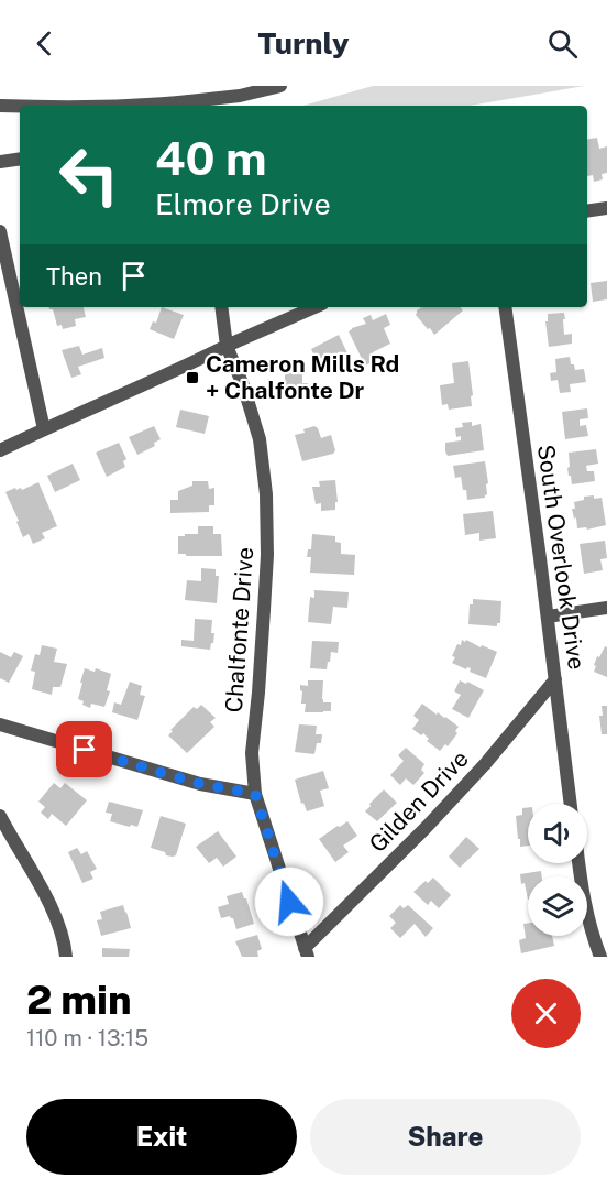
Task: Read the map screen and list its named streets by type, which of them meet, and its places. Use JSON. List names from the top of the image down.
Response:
{
  "streets": {
    "street": ["South Overlook Drive", "Chalfonte Drive", "Gilden Drive"]
  },
  "crossings": [
    ["South Overlook Drive", "Gilden Drive"],
    ["Chalfonte Drive", "Gilden Drive"]
  ],
  "places": {
    "transit": ["Cameron Mills Rd + Chalfonte Dr"]
  },
  "page": {
    "header": "Turnly",
    "turn": ["40 m", "Elmore Drive"],
    "then": "Then",
    "heading": ["2 min", "110 m · 13:15"],
    "buttons": ["Exit", "Share"]
  }
}
